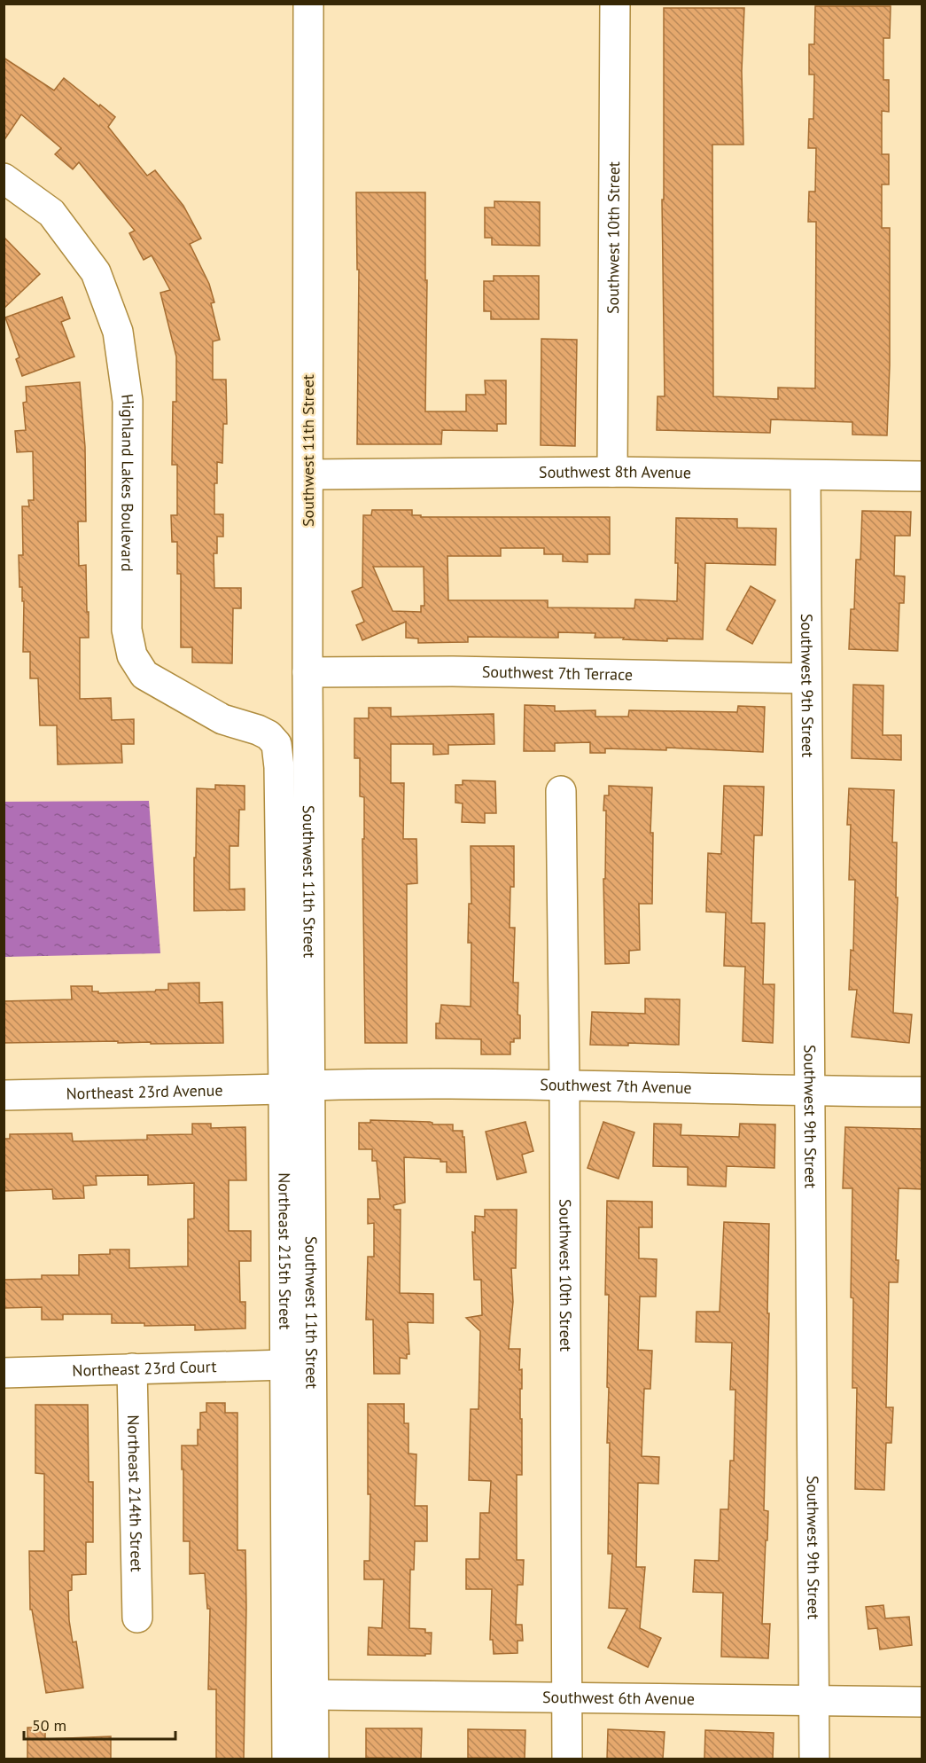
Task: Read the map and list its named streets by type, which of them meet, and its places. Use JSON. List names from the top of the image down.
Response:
{
  "streets": {
    "street": [
      "Southwest 10th Street",
      "Southwest 11th Street",
      "Southwest 8th Avenue",
      "Highland Lakes Boulevard",
      "Southwest 7th Terrace",
      "Southwest 9th Street",
      "Southwest 7th Avenue",
      "Northeast 23rd Avenue",
      "Northeast 215th Street",
      "Northeast 23rd Court",
      "Northeast 214th Street",
      "Southwest 6th Avenue"
    ]
  },
  "crossings": [
    ["Southwest 10th Street", "Southwest 8th Avenue"],
    ["Southwest 10th Street", "Southwest 7th Avenue"],
    ["Southwest 10th Street", "Southwest 6th Avenue"],
    ["Southwest 11th Street", "Southwest 8th Avenue"],
    ["Southwest 11th Street", "Southwest 7th Terrace"],
    ["Southwest 11th Street", "Southwest 7th Avenue"],
    ["Southwest 11th Street", "Northeast 23rd Avenue"],
    ["Southwest 11th Street", "Northeast 215th Street"],
    ["Southwest 11th Street", "Southwest 6th Avenue"],
    ["Southwest 8th Avenue", "Southwest 9th Street"],
    ["Highland Lakes Boulevard", "Northeast 215th Street"],
    ["Southwest 7th Terrace", "Southwest 9th Street"],
    ["Southwest 9th Street", "Southwest 7th Avenue"],
    ["Southwest 9th Street", "Southwest 6th Avenue"],
    ["Southwest 7th Avenue", "Northeast 23rd Avenue"],
    ["Southwest 7th Avenue", "Northeast 215th Street"],
    ["Northeast 23rd Avenue", "Northeast 215th Street"],
    ["Northeast 215th Street", "Northeast 23rd Court"],
    ["Northeast 23rd Court", "Northeast 214th Street"]
  ],
  "scale_bar": "50 m"
}
